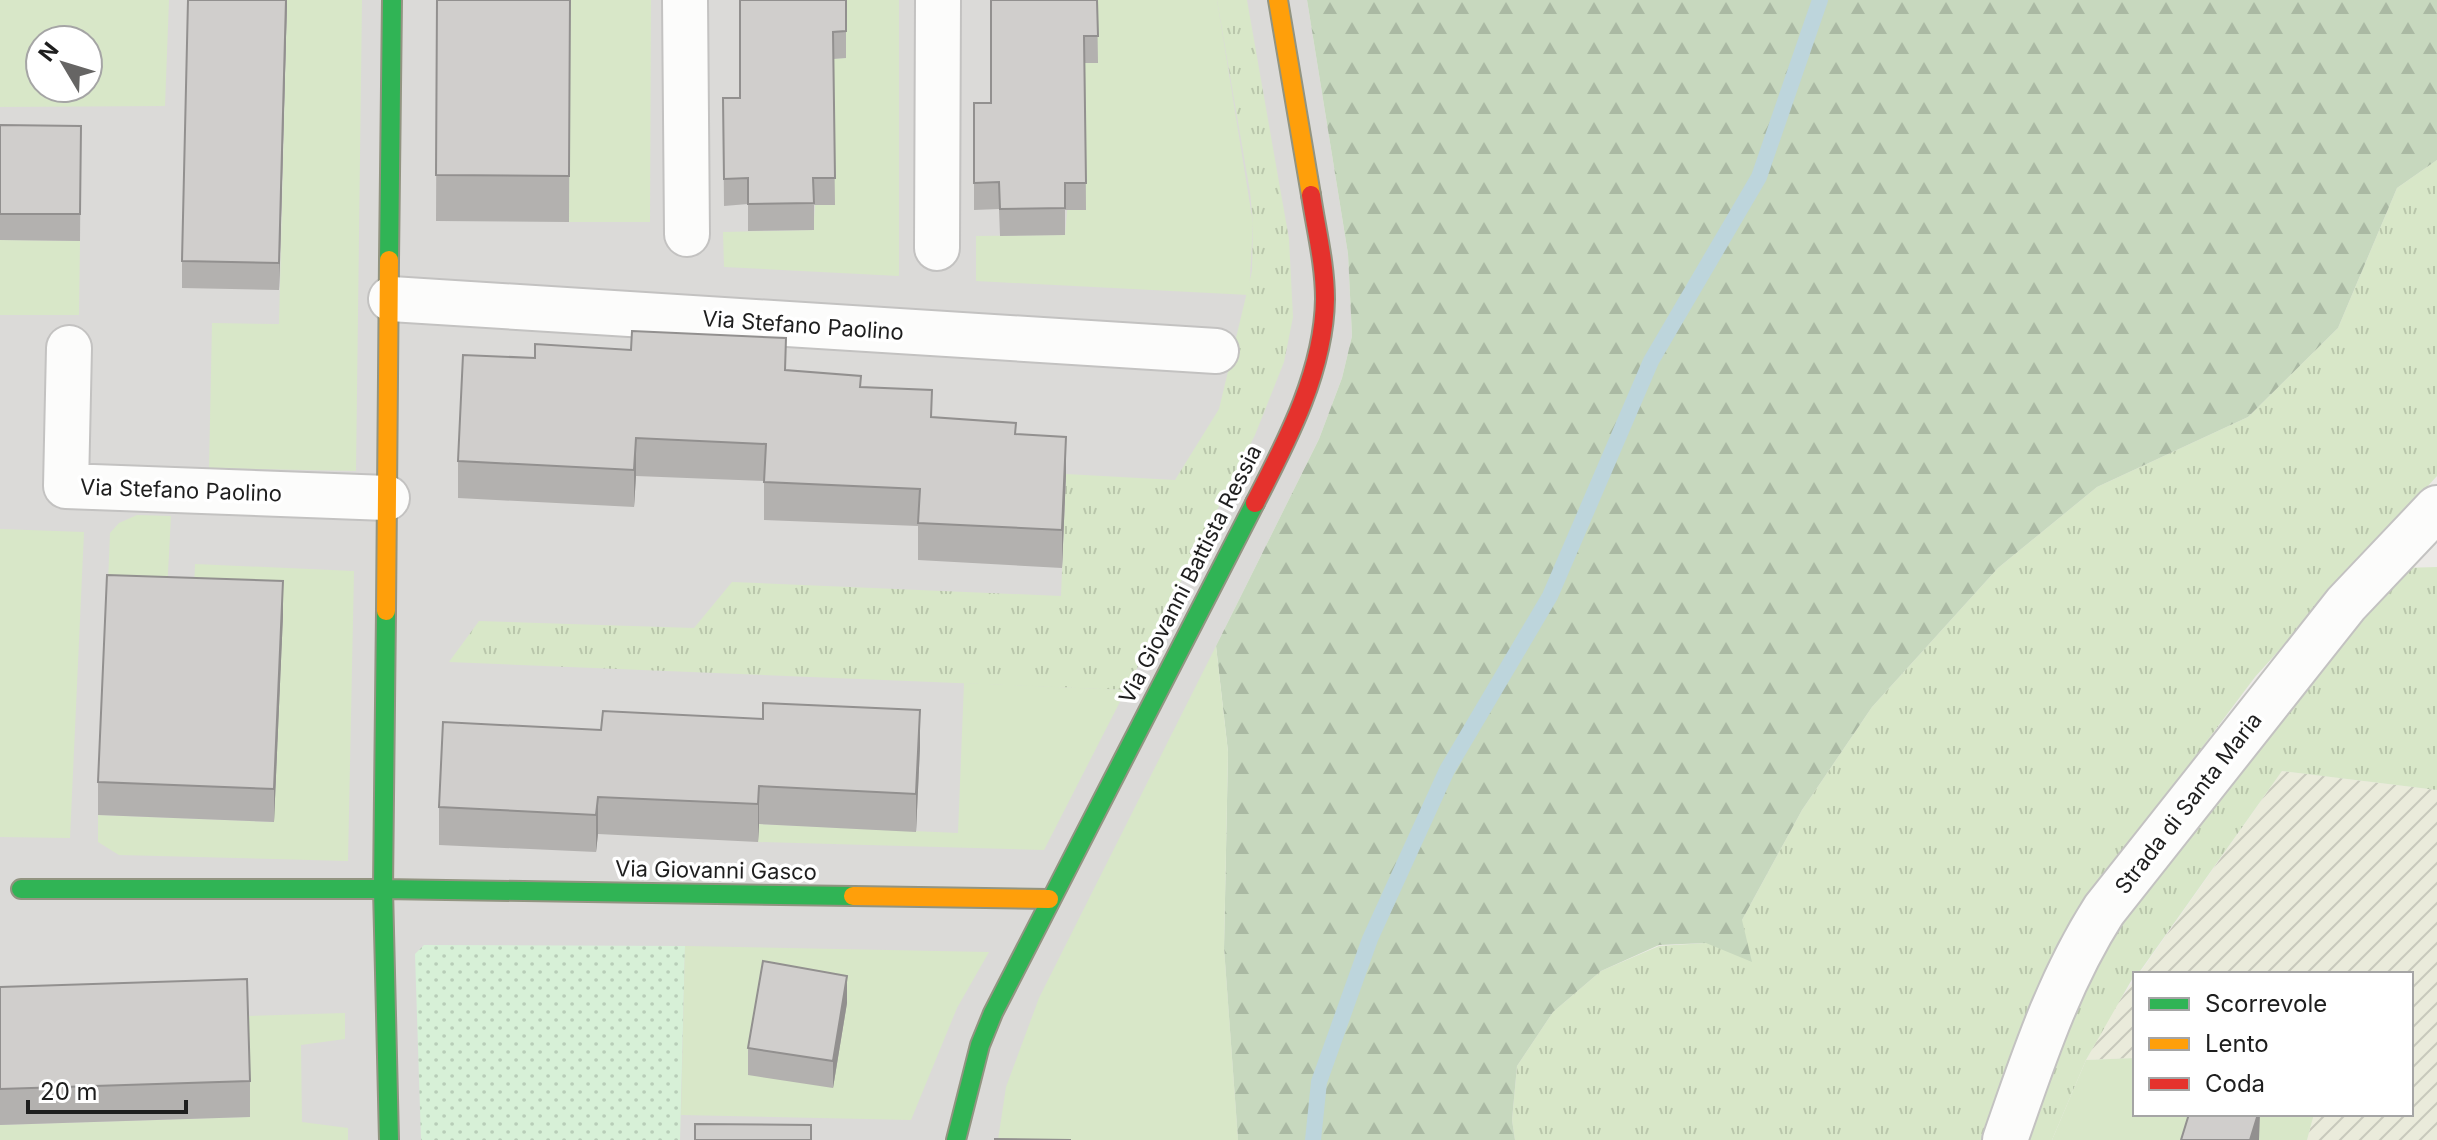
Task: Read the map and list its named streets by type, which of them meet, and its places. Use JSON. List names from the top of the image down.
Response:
{
  "streets": {
    "street": [
      "Via Stefano Paolino",
      "Via Giovanni Battista Ressia",
      "Strada di Santa Maria",
      "Via Giovanni Gasco"
    ]
  },
  "crossings": [
    ["Via Giovanni Battista Ressia", "Via Giovanni Gasco"]
  ],
  "legend": ["Scorrevole", "Lento", "Coda"],
  "scale_bar": "20 m",
  "north": "top left"
}
